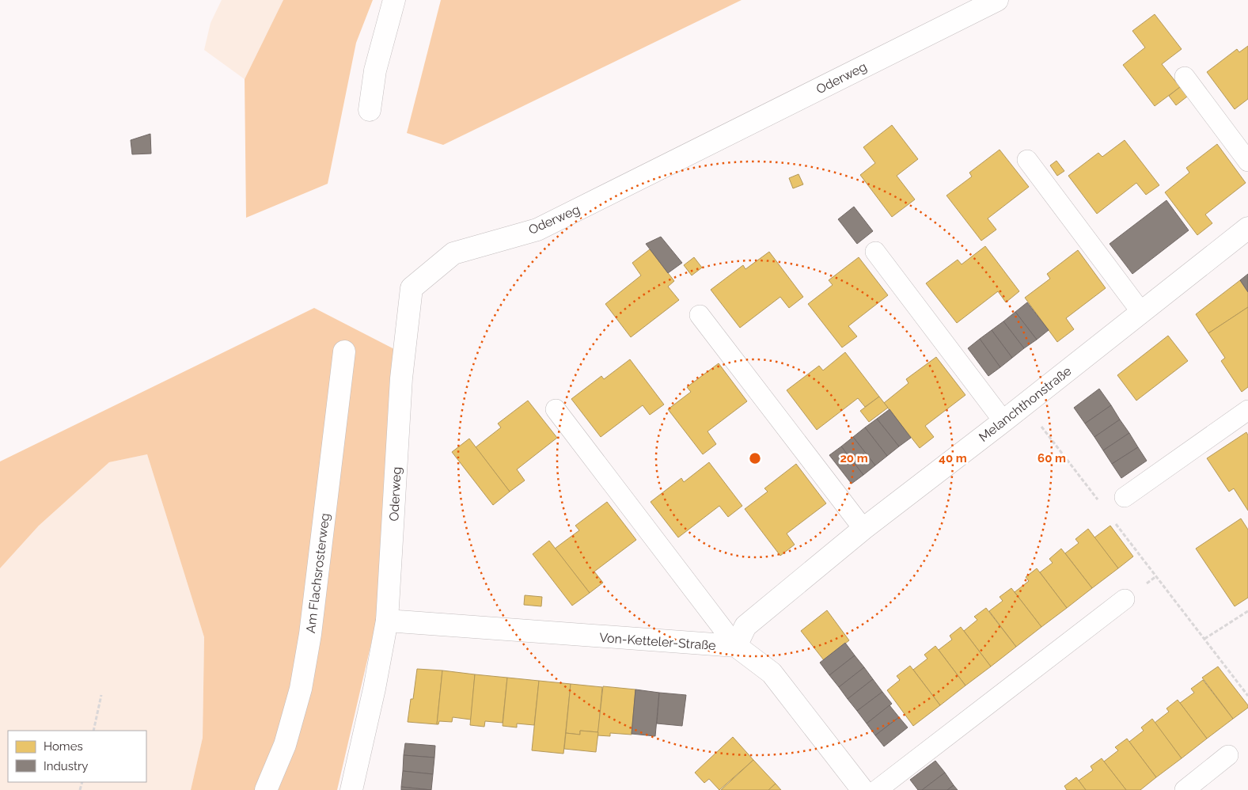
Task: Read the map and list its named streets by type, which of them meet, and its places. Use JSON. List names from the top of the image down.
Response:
{
  "streets": {
    "street": [
      "Oderweg",
      "Melanchthonstraße",
      "Am Flachsrosterweg",
      "Von-Ketteler-Straße"
    ]
  },
  "crossings": [
    ["Oderweg", "Von-Ketteler-Straße"],
    ["Melanchthonstraße", "Von-Ketteler-Straße"]
  ],
  "legend": ["Homes", "Industry"],
  "rings": ["20 m", "40 m", "60 m"]
}
